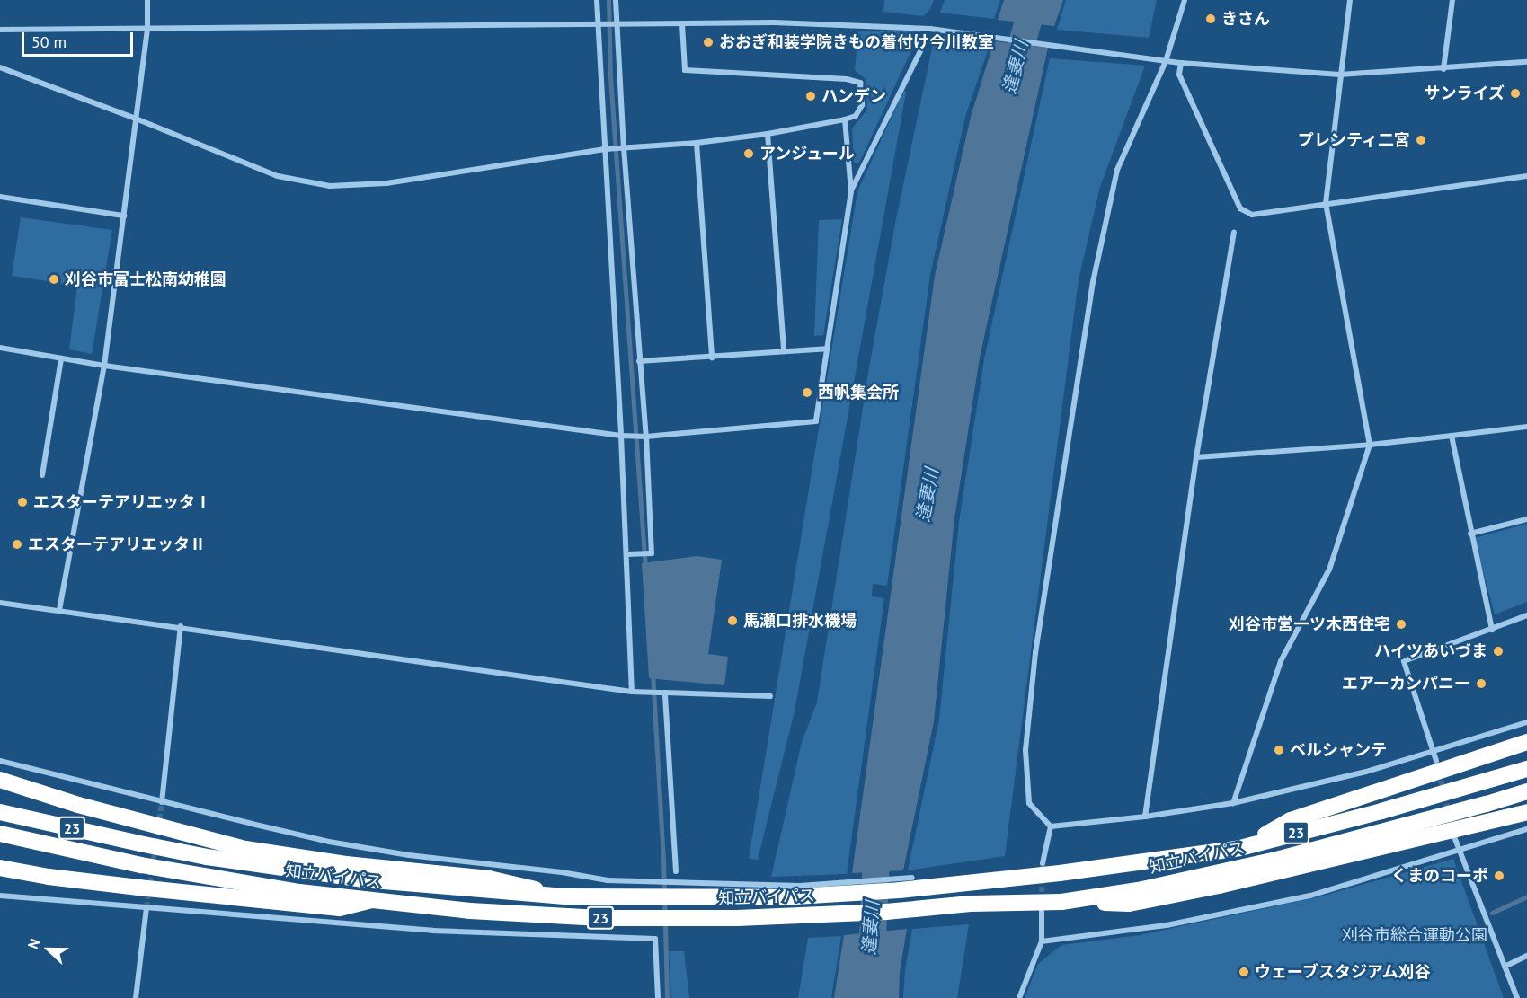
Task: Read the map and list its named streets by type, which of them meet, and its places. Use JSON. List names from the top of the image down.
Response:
{
  "streets": {
    "highway": ["23", "知立バイパス"]
  },
  "crossings": [
    ["23", "知立バイパス"]
  ],
  "water": ["逢妻川"],
  "parks": ["刈谷市総合運動公園"],
  "places": [
    "きさん",
    "おおぎ和装学院きもの着付け今川教室",
    "サンライズ",
    "ハンデン",
    "プレンティ二宮",
    "アンジュール",
    "刈谷市富士松南幼稚園",
    "西帆集会所",
    "エスターテアリエッタⅠ",
    "エスターテアリエッタⅡ",
    "馬瀬口排水機場",
    "刈谷市営一ツ木西住宅",
    "ハイツあいづま",
    "エアーカンパニー",
    "ベルシャンテ",
    "くまのコーポ",
    "ウェーブスタジアム刈谷"
  ],
  "scale_bar": "50 m",
  "north": "left"
}
